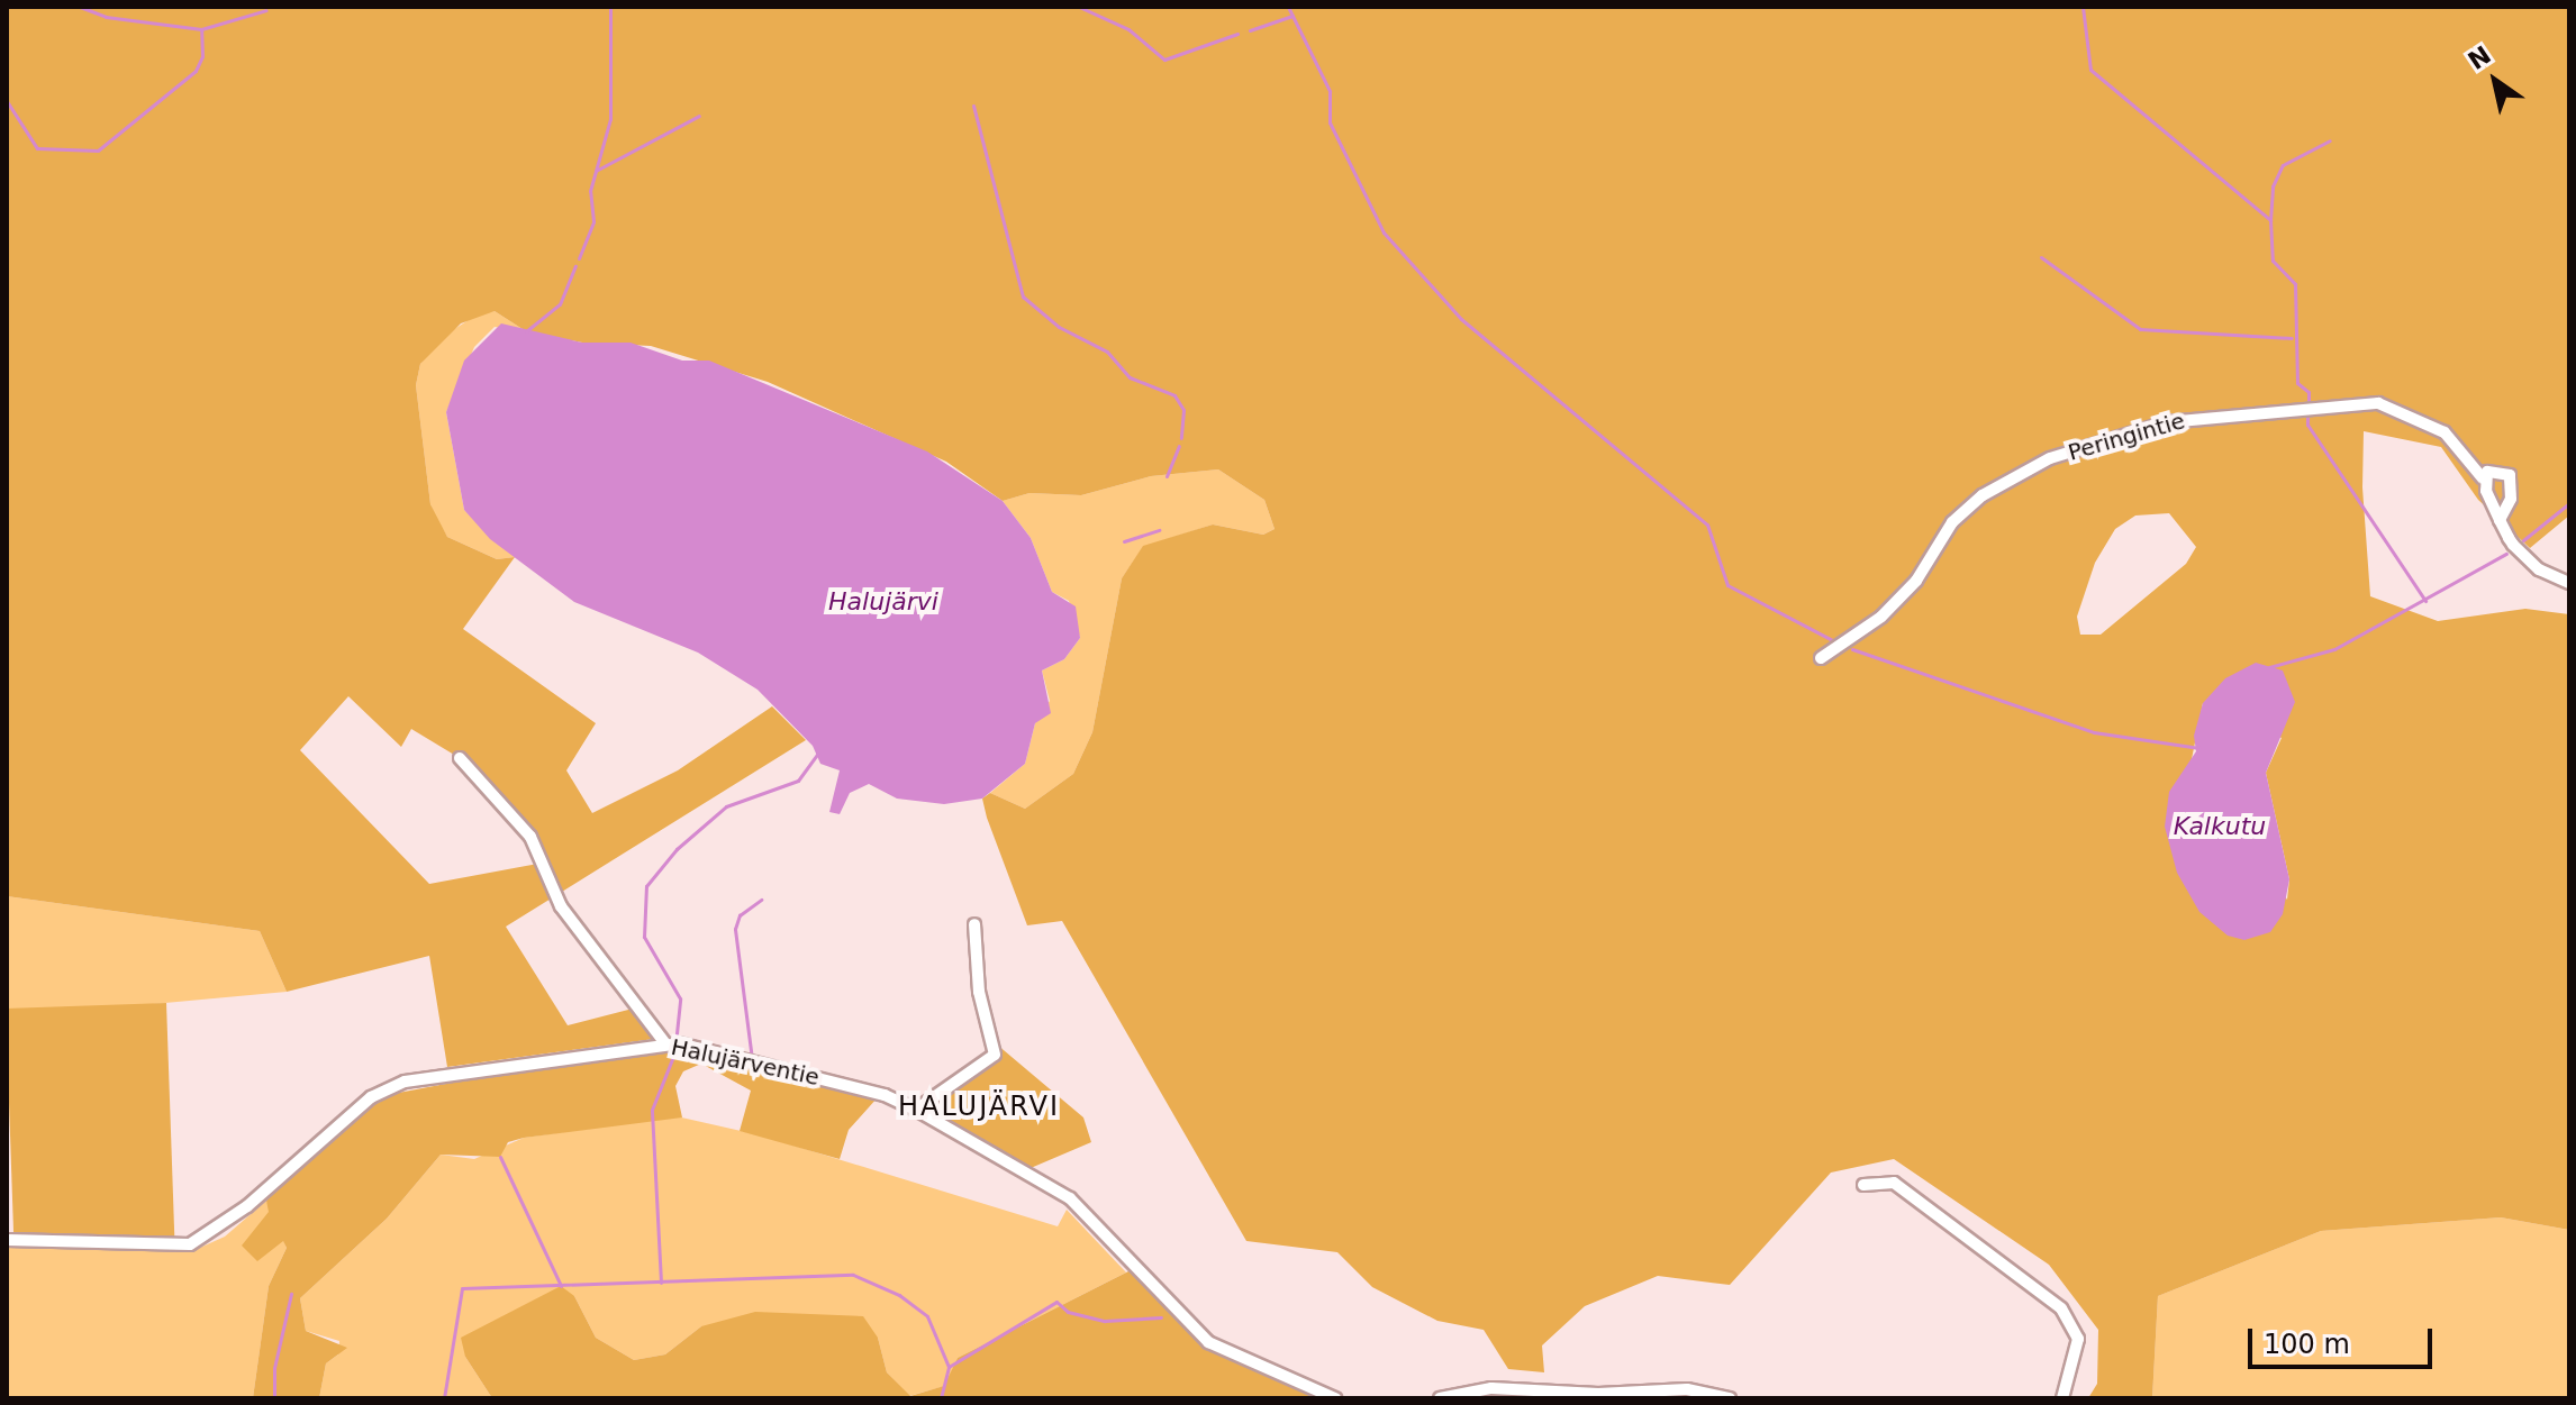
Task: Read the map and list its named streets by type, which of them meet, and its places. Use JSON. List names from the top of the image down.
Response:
{
  "streets": {
    "street": ["Peringintie", "Halujärventie"]
  },
  "districts": ["HALUJÄRVI"],
  "water": ["Halujärvi", "Kalkutu"],
  "scale_bar": "100 m",
  "north": "top left"
}
